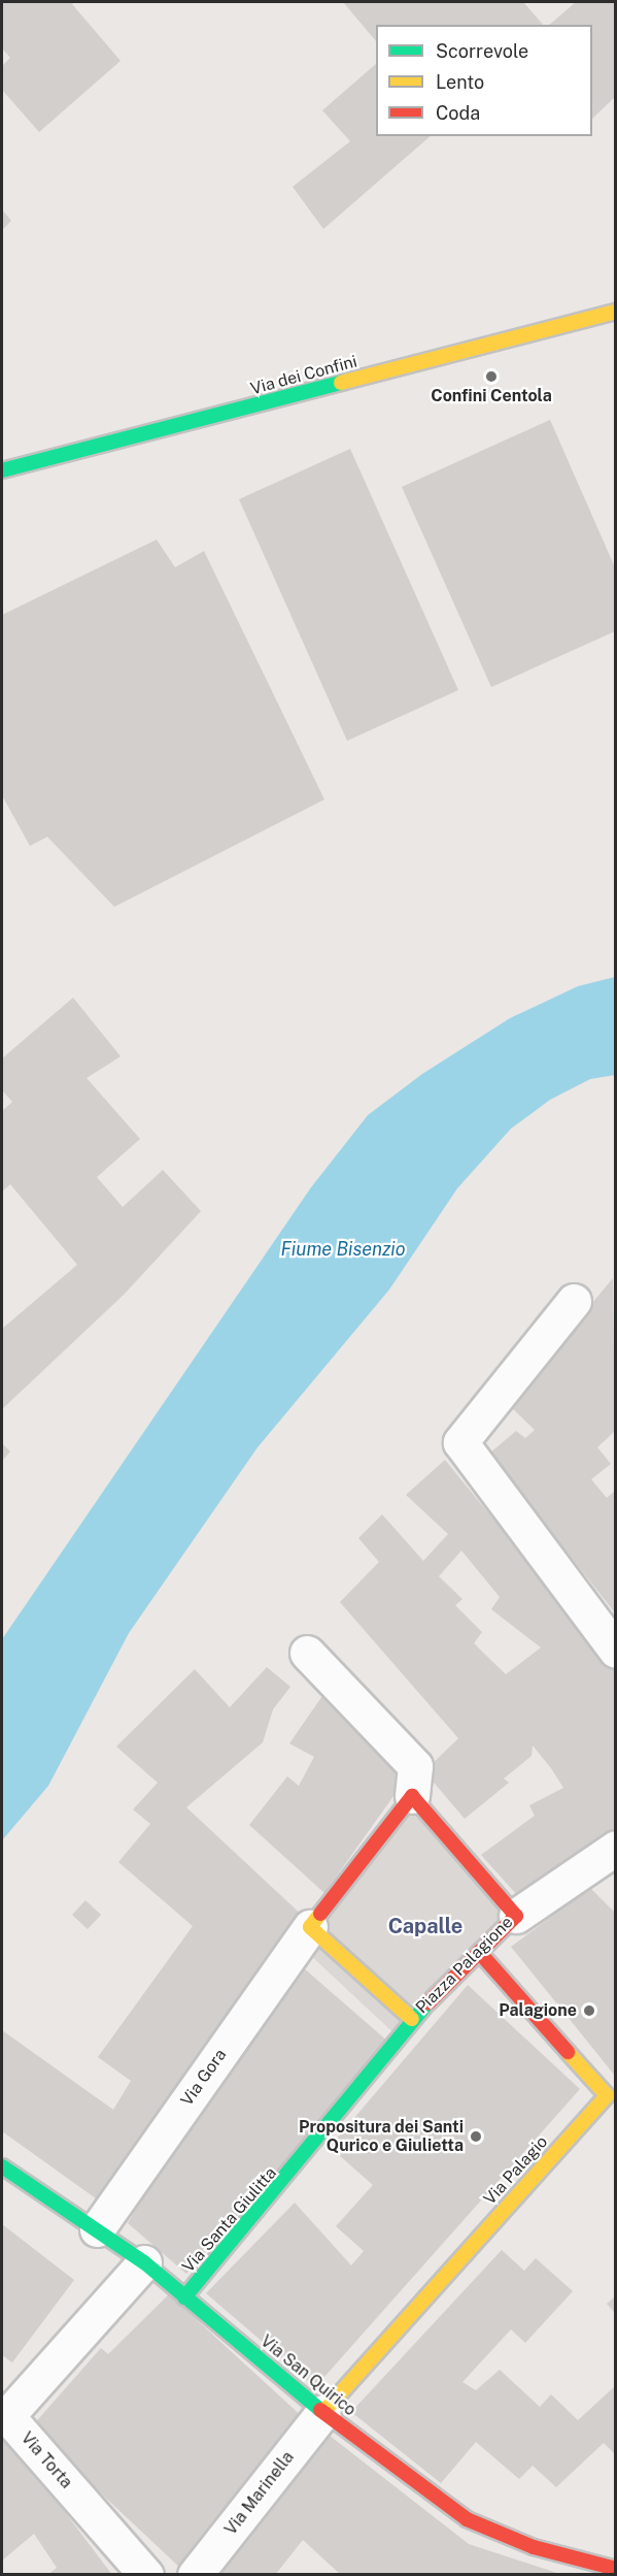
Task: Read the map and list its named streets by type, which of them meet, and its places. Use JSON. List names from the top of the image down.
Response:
{
  "streets": {
    "street": [
      "Via dei Confini",
      "Piazza Palagione",
      "Via Gora",
      "Via Palagio",
      "Via Santa Giulitta",
      "Via San Quirico",
      "Via Torta",
      "Via Marinella"
    ]
  },
  "crossings": [
    ["Piazza Palagione", "Via Gora"],
    ["Piazza Palagione", "Via Palagio"],
    ["Piazza Palagione", "Via Santa Giulitta"],
    ["Via Gora", "Via San Quirico"],
    ["Via Palagio", "Via San Quirico"],
    ["Via Palagio", "Via Marinella"],
    ["Via Santa Giulitta", "Via San Quirico"],
    ["Via San Quirico", "Via Torta"],
    ["Via San Quirico", "Via Marinella"]
  ],
  "districts": ["Capalle"],
  "water": ["Fiume Bisenzio"],
  "places": ["Confini Centola", "Palagione", "Propositura dei Santi Qurico e Giulietta"],
  "legend": ["Scorrevole", "Lento", "Coda"]
}
